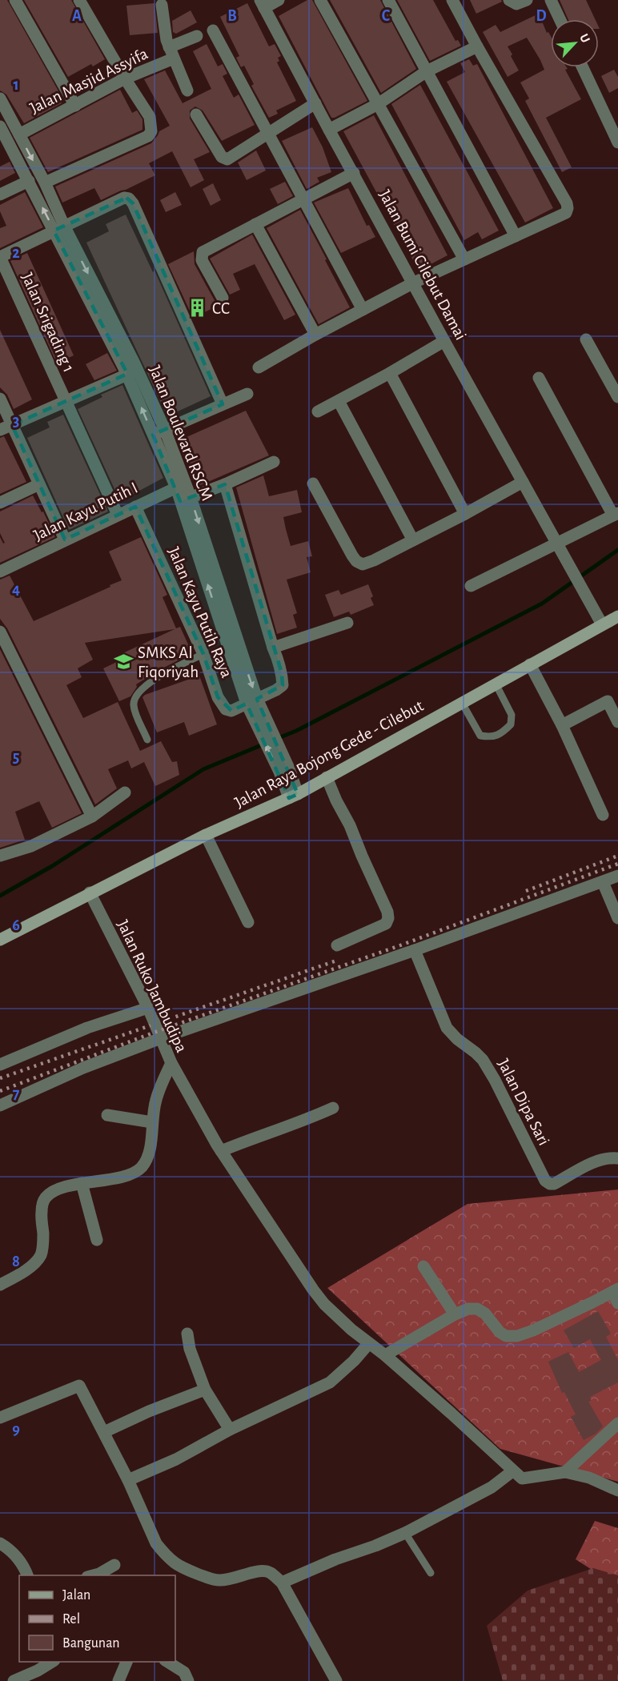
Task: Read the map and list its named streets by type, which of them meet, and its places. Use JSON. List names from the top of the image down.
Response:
{
  "streets": {
    "main road": ["Jalan Raya Bojong Gede - Cilebut"],
    "street": [
      "Jalan Masjid Assyifa",
      "Jalan Bumi Cilebut Damai",
      "Jalan Srigading 1",
      "Jalan Boulevard RSCM",
      "Jalan Kayu Putih I",
      "Jalan Kayu Putih Raya",
      "Jalan Ruko Jambudipa",
      "Jalan Dipa Sari"
    ]
  },
  "crossings": [
    ["Jalan Masjid Assyifa", "Jalan Boulevard RSCM"],
    ["Jalan Bumi Cilebut Damai", "Jalan Raya Bojong Gede - Cilebut"],
    ["Jalan Srigading 1", "Jalan Kayu Putih I"],
    ["Jalan Boulevard RSCM", "Jalan Kayu Putih I"],
    ["Jalan Boulevard RSCM", "Jalan Kayu Putih Raya"],
    ["Jalan Boulevard RSCM", "Jalan Raya Bojong Gede - Cilebut"],
    ["Jalan Kayu Putih I", "Jalan Kayu Putih Raya"],
    ["Jalan Raya Bojong Gede - Cilebut", "Jalan Ruko Jambudipa"]
  ],
  "places": {
    "building": ["CC"],
    "school or university": ["SMKS Al Fiqoriyah"]
  },
  "legend": ["Jalan", "Rel", "Bangunan"],
  "north": "top right",
  "grid": {
    "columns": [
      "A",
      "B",
      "C",
      "D"
    ],
    "rows": [
      "1",
      "2",
      "3",
      "4",
      "5",
      "6",
      "7",
      "8",
      "9"
    ]
  }
}
